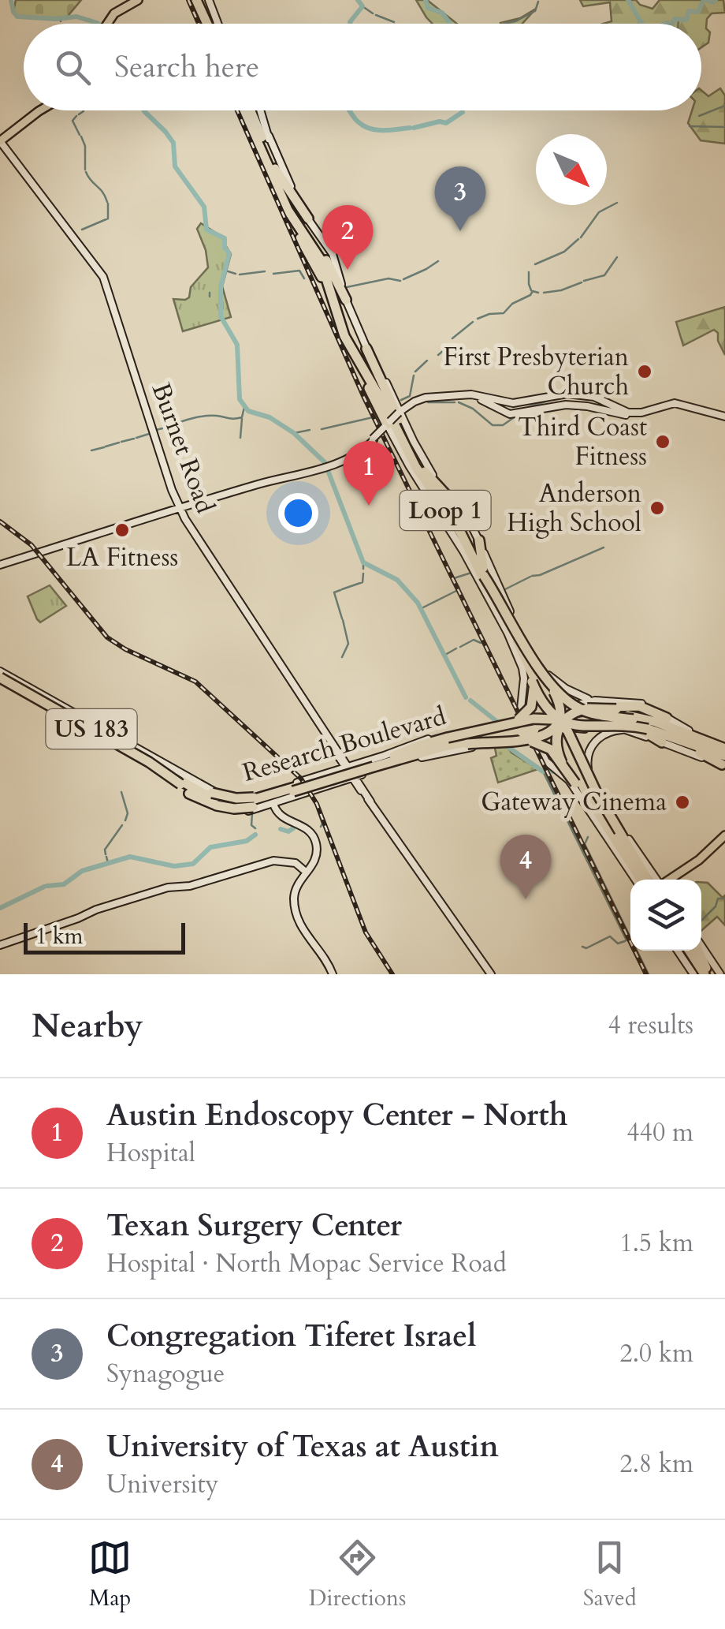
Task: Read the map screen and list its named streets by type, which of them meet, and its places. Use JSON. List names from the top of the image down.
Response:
{
  "streets": {
    "highway": ["Loop 1", "US 183"],
    "main road": ["Burnet Road", "Research Boulevard"]
  },
  "crossings": [
    ["Burnet Road", "US 183"],
    ["Burnet Road", "Research Boulevard"],
    ["US 183", "Research Boulevard"]
  ],
  "places": [
    "First Presbyterian Church",
    "Third Coast Fitness",
    "Anderson High School",
    "LA Fitness",
    "Gateway Cinema"
  ],
  "scale_bar": "1 km",
  "north": "bottom right",
  "page": {
    "search": "Search here",
    "pins": [
      "3",
      "2",
      "1",
      "4"
    ],
    "scale": "1 km",
    "heading": ["Nearby", "4 results"],
    "list": [
      {
        "mark": "1",
        "name": "Austin Endoscopy Center - North",
        "note": "Hospital",
        "value": "440 m"
      },
      {
        "mark": "2",
        "name": "Texan Surgery Center",
        "note": "Hospital · North Mopac Service Road",
        "value": "1.5 km"
      },
      {
        "mark": "3",
        "name": "Congregation Tiferet Israel",
        "note": "Synagogue",
        "value": "2.0 km"
      },
      {
        "mark": "4",
        "name": "University of Texas at Austin",
        "note": "University",
        "value": "2.8 km"
      }
    ],
    "nav": ["Map", "Directions", "Saved"]
  }
}
